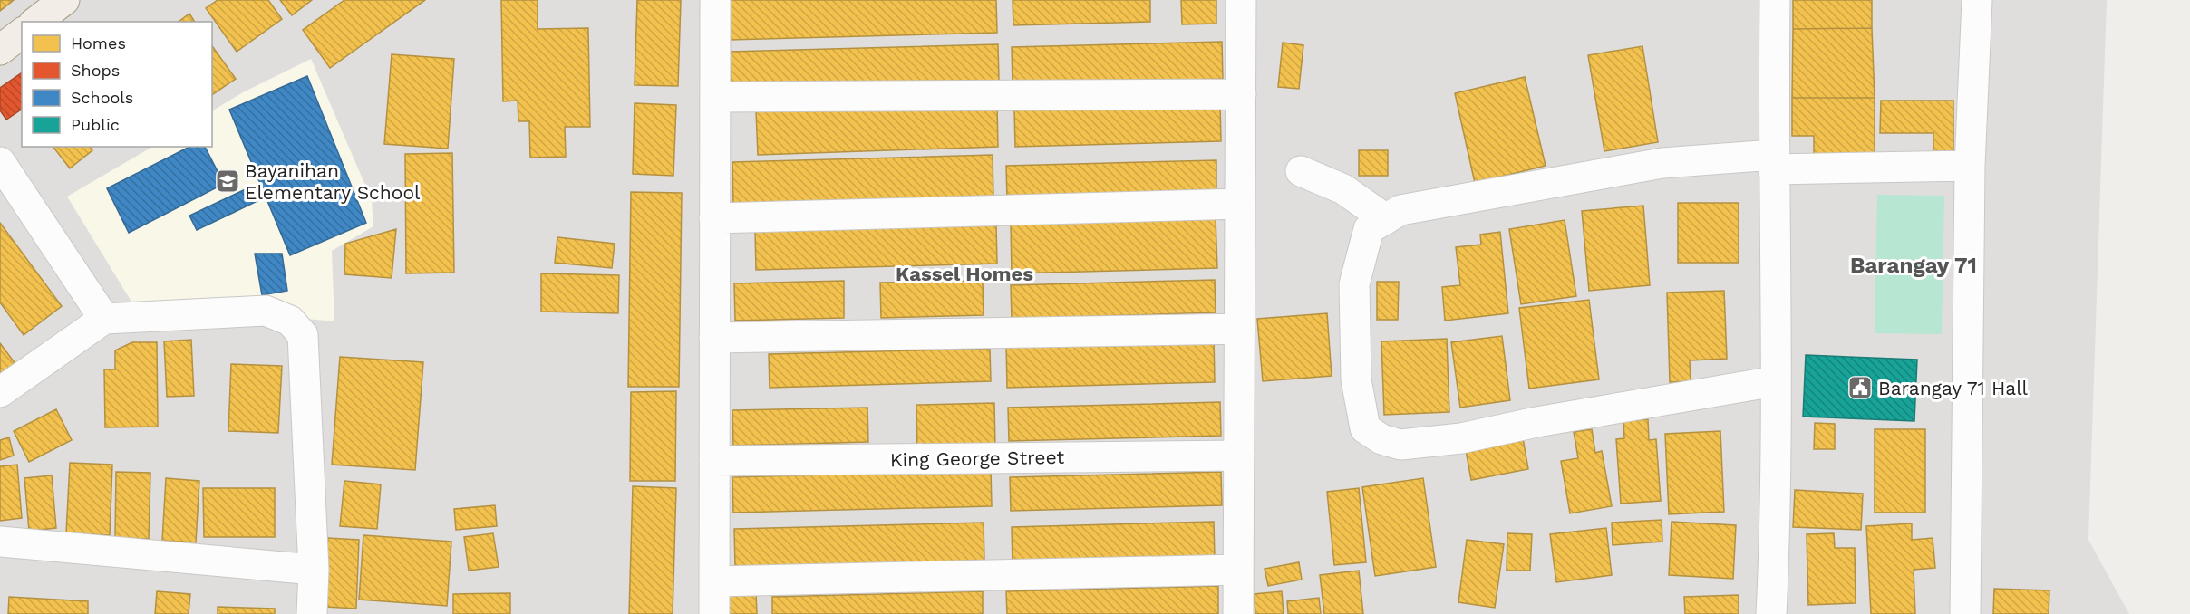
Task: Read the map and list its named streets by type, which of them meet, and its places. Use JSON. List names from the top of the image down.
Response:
{
  "streets": {
    "street": ["King George Street"]
  },
  "districts": ["Barangay 71", "Kassel Homes"],
  "places": {
    "school or university": ["Bayanihan Elementary School"],
    "public building": ["Barangay 71 Hall"]
  },
  "legend": [
    "Homes",
    "Shops",
    "Schools",
    "Public"
  ]
}
